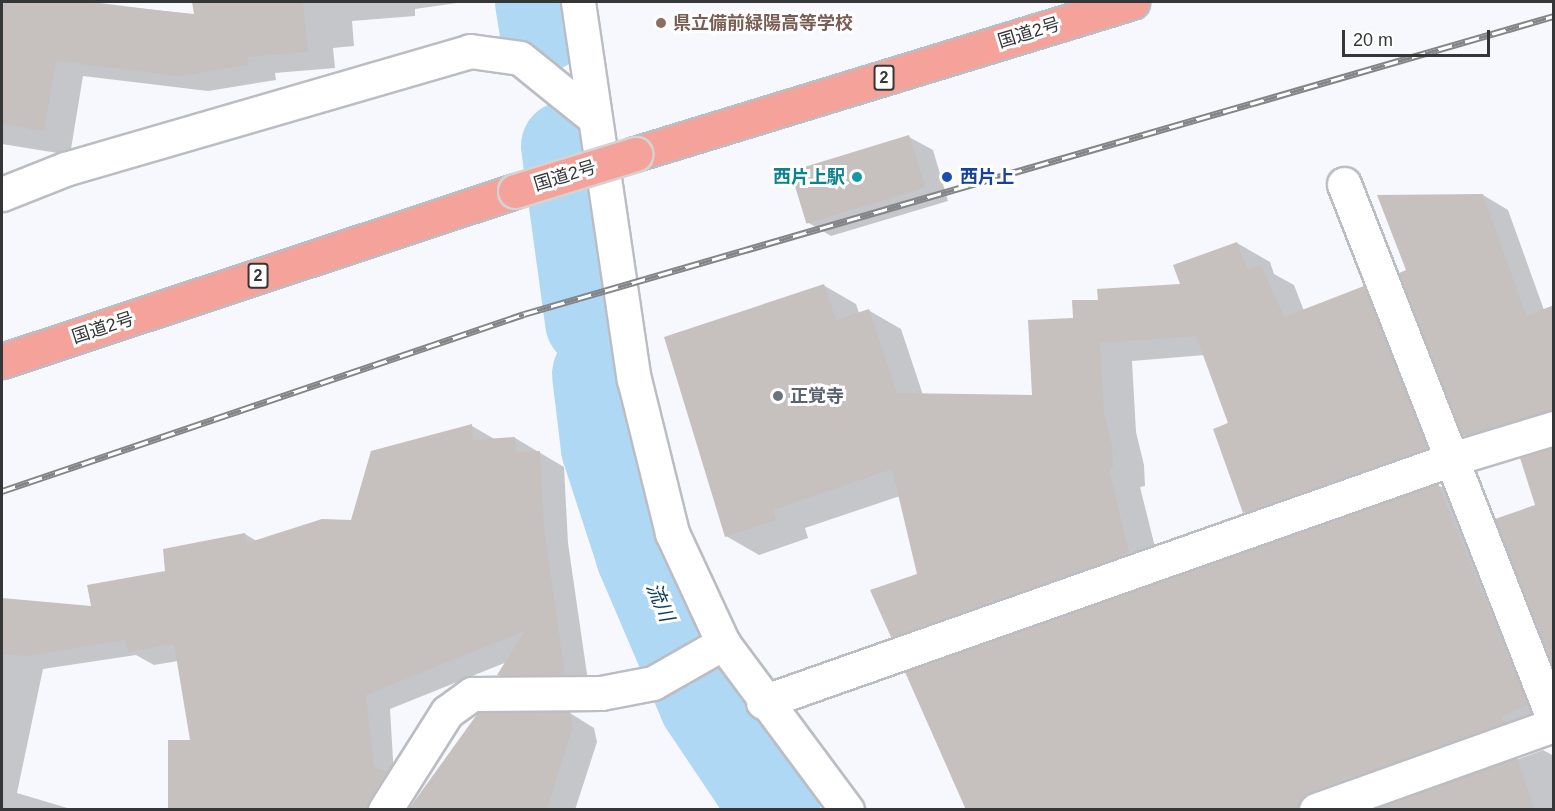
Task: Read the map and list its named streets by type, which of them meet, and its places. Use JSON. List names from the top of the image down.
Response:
{
  "streets": {
    "highway": ["国道2号", "2"]
  },
  "water": ["流川"],
  "places": [
    "県立備前緑陽高等学校",
    "西片上駅",
    "西片上",
    "正覚寺"
  ],
  "scale_bar": "20 m"
}
